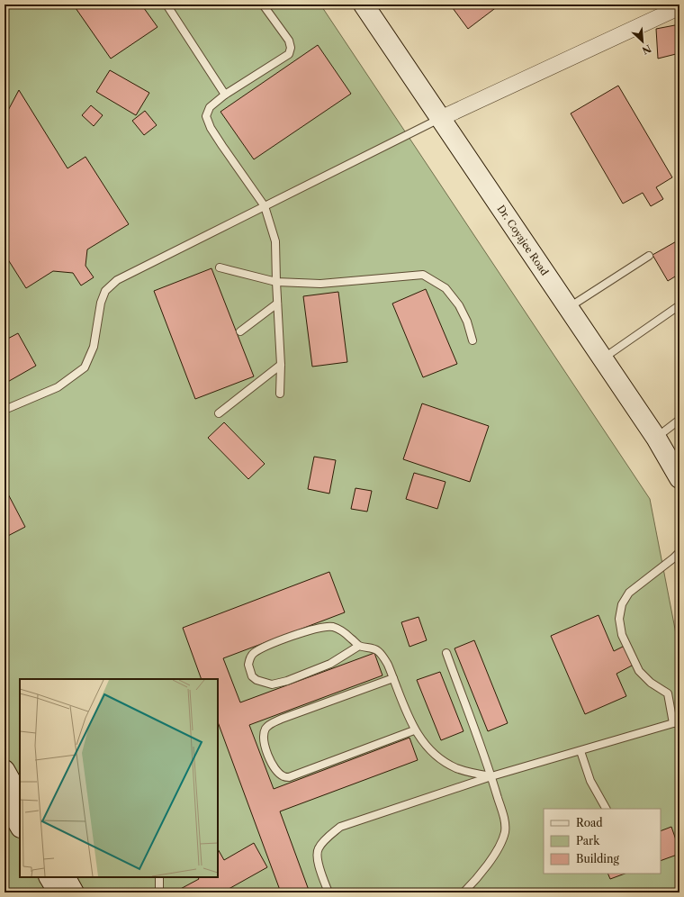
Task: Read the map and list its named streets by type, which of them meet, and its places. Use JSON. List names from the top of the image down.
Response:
{
  "streets": {
    "street": ["Dr. Coyajee Road"]
  },
  "legend": ["Road", "Park", "Building"],
  "north": "bottom right"
}
